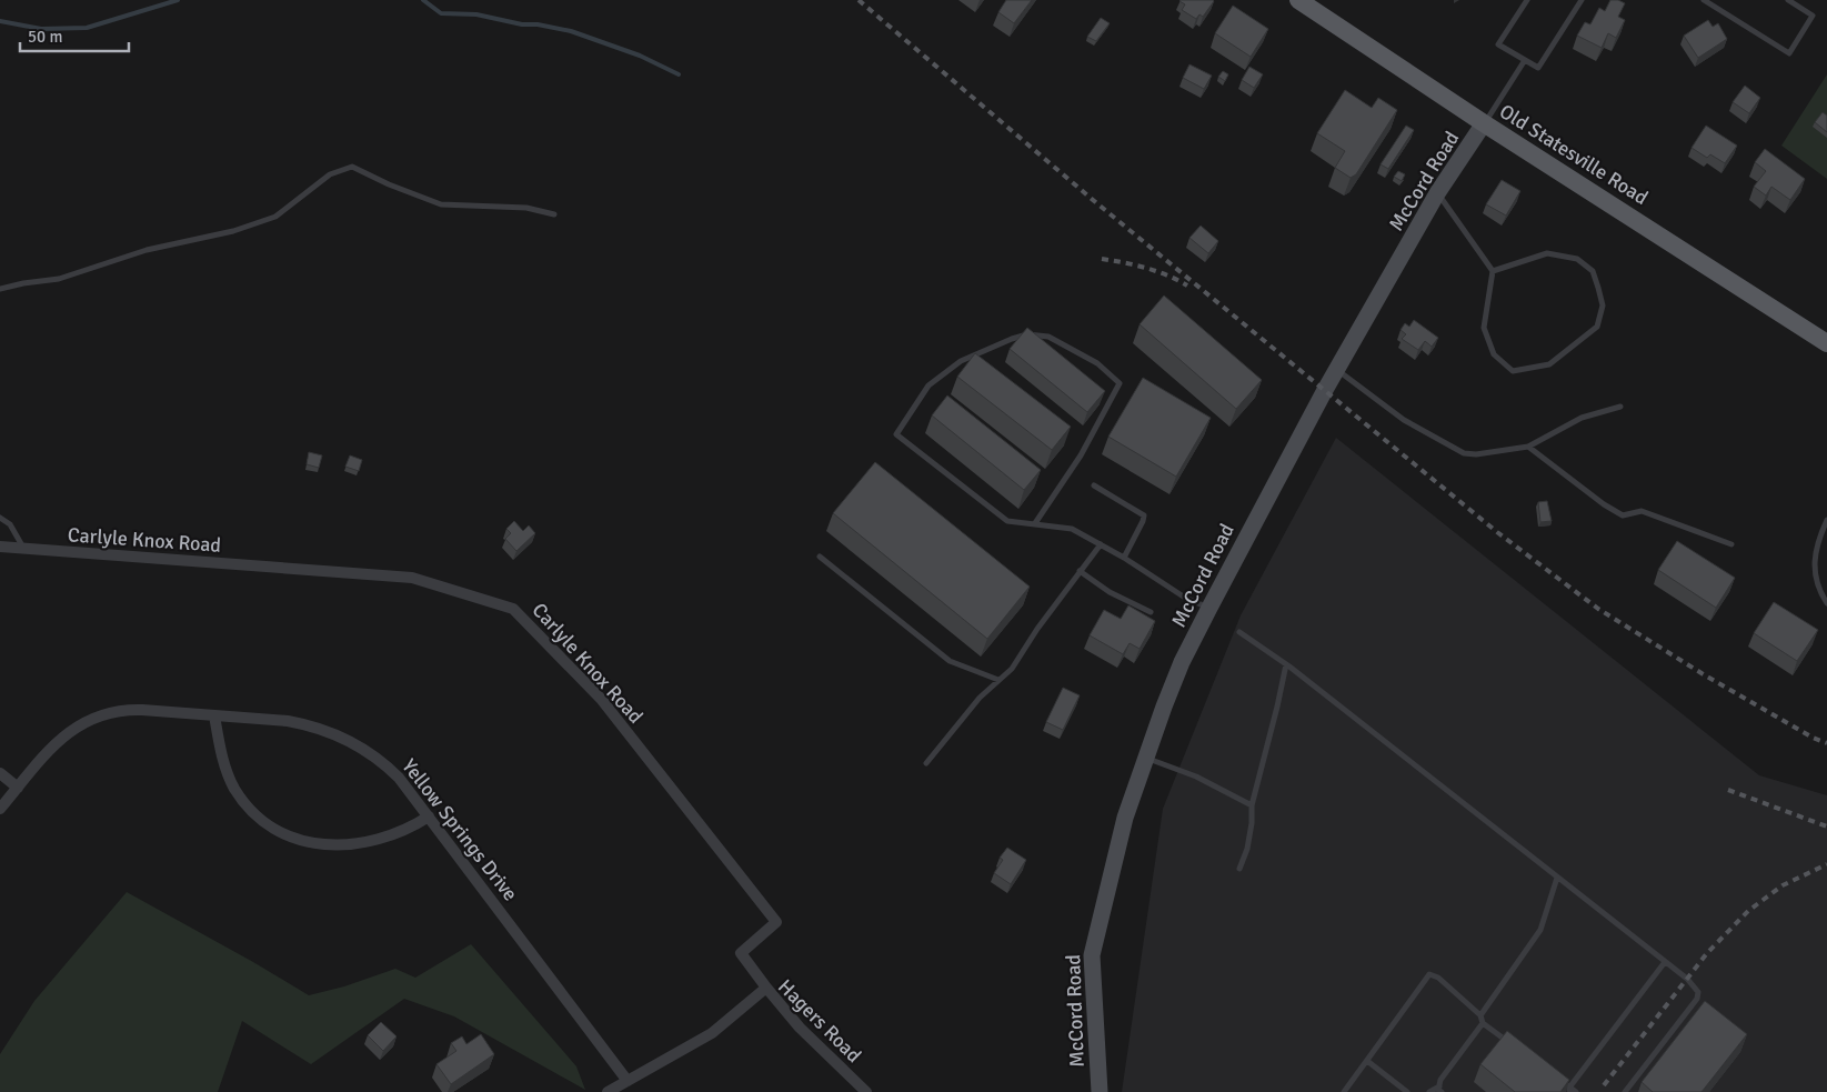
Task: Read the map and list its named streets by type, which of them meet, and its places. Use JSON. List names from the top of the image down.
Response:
{
  "streets": {
    "main road": ["Old Statesville Road"],
    "street": [
      "McCord Road",
      "Carlyle Knox Road",
      "Yellow Springs Drive",
      "Hagers Road"
    ]
  },
  "crossings": [
    ["Old Statesville Road", "McCord Road"],
    ["Carlyle Knox Road", "Hagers Road"],
    ["Yellow Springs Drive", "Hagers Road"]
  ],
  "scale_bar": "50 m"
}
